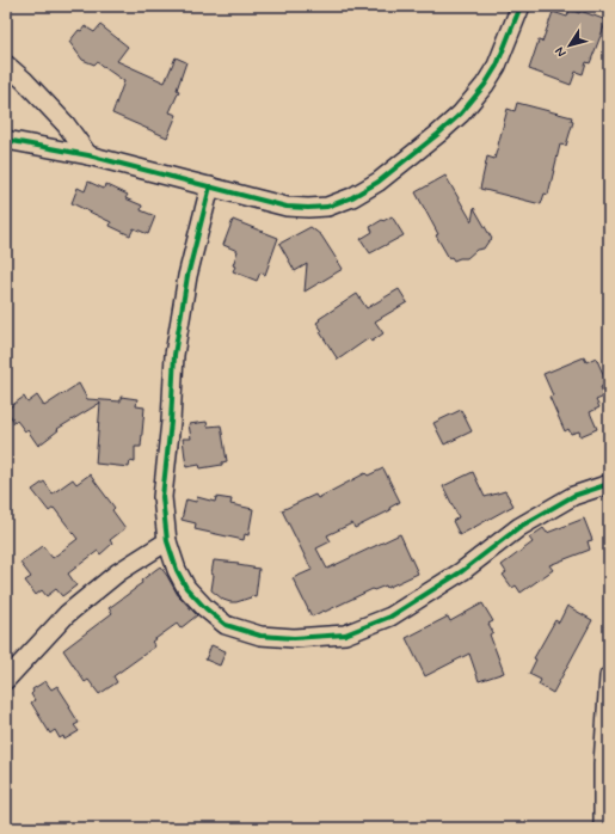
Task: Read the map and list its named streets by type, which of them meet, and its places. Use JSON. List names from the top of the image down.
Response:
{
  "north": "bottom left"
}
